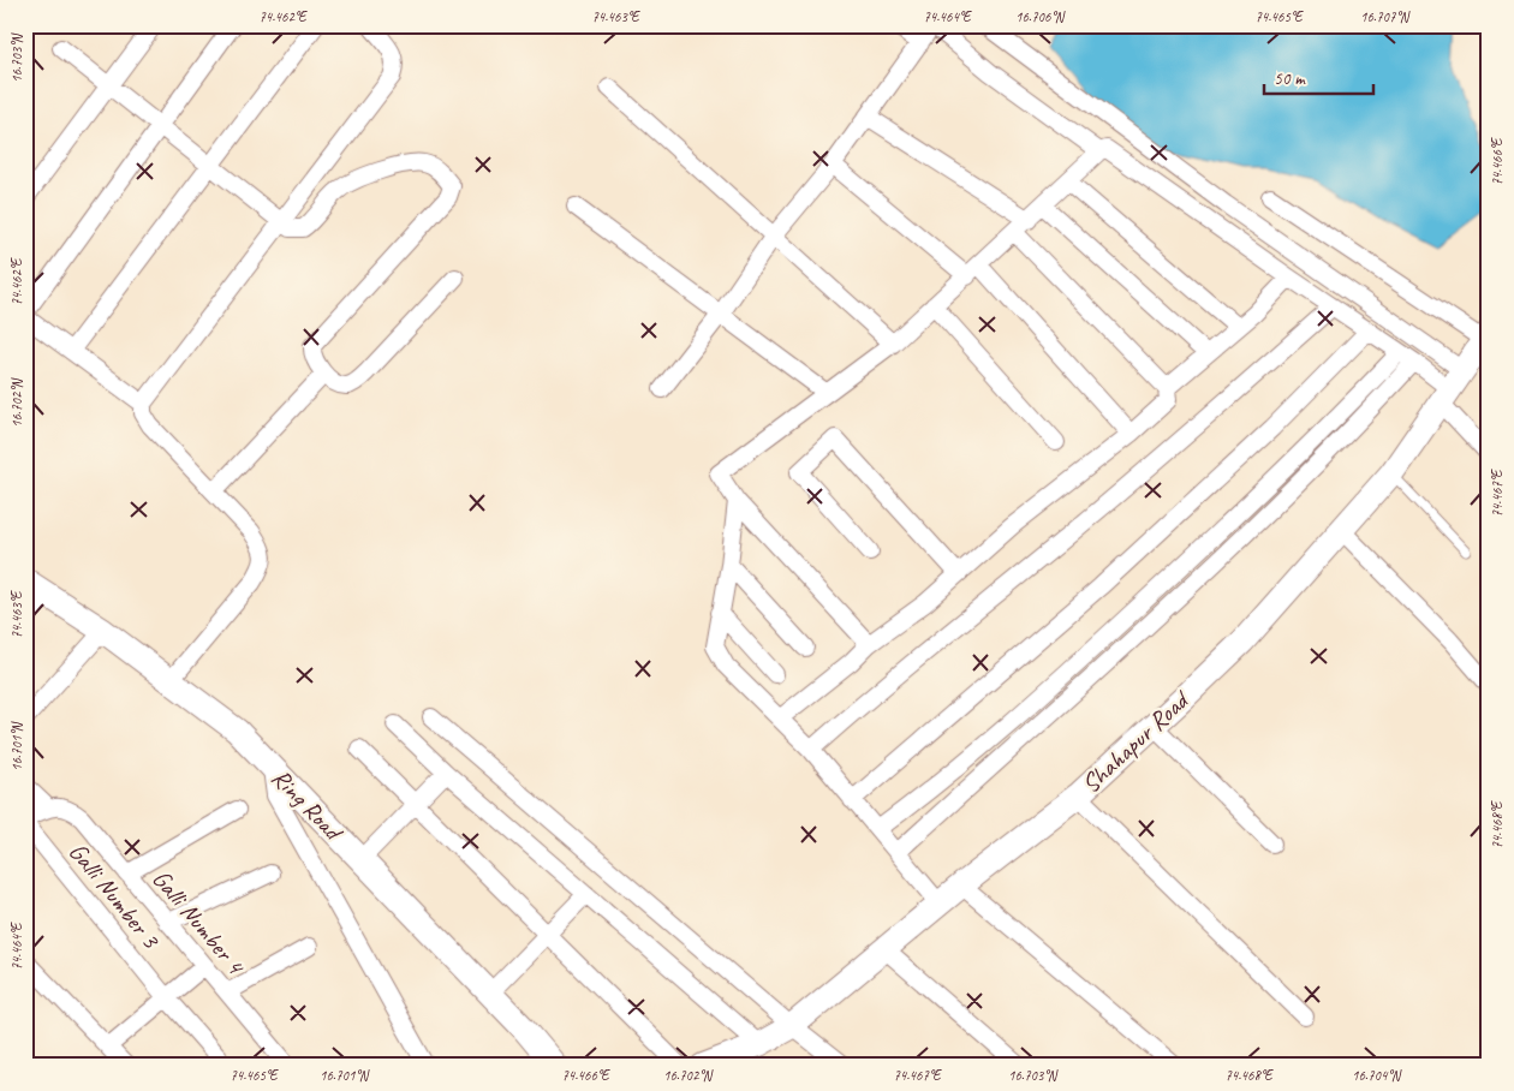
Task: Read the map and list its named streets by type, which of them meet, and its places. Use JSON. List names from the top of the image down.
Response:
{
  "streets": {
    "main road": ["Shahapur Road", "Ring Road"],
    "street": ["Galli Number 3", "Galli Number 4"]
  },
  "scale_bar": "50 m",
  "coordinates": [
    "74.462°E",
    "74.463°E",
    "74.464°E",
    "16.706°N",
    "74.465°E",
    "16.707°N",
    "16.703°N",
    "74.466°E",
    "16.702°N",
    "74.467°E",
    "16.701°N",
    "74.468°E",
    "16.704°N"
  ]
}
